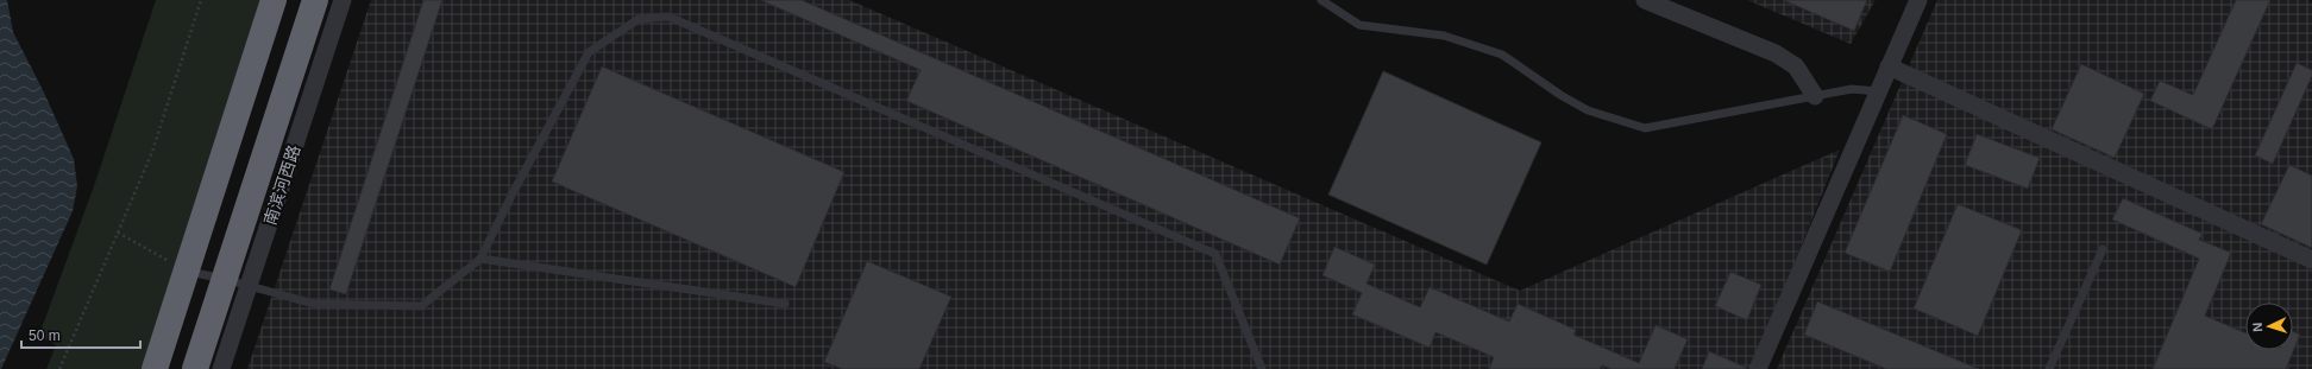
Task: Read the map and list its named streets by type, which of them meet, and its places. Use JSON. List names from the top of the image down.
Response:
{
  "streets": {
    "highway": ["南滨河西路"]
  },
  "scale_bar": "50 m",
  "north": "left"
}
